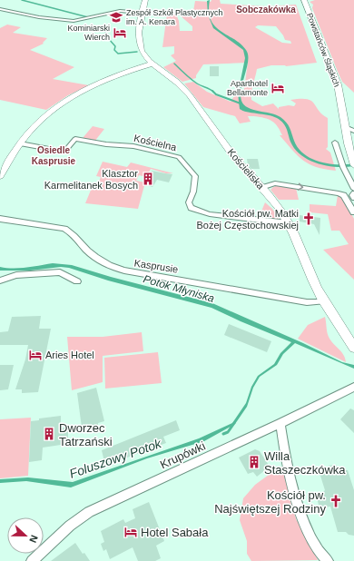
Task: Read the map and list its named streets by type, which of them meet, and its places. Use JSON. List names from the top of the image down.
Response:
{
  "streets": {
    "street": [
      "Powstańców Śląskich",
      "Kościelna",
      "Kościeliska",
      "Kasprusie",
      "Krupówki"
    ]
  },
  "crossings": [
    ["Kościelna", "Kościeliska"],
    ["Kościeliska", "Kasprusie"]
  ],
  "districts": ["Sobczakówka", "Osiedle Kasprusie"],
  "water": ["Potok Młyniska", "Foluszowy Potok"],
  "places": {
    "school or university": ["Zespół Szkół Plastycznych im. A. Kenara"],
    "hotel": [
      "Kominiarski Wierch",
      "Aparthotel Bellamonte",
      "Aries Hotel",
      "Hotel Sabała"
    ],
    "building": ["Klasztor Karmelitanek Bosych", "Dworzec Tatrzański", "Willa Staszeczkówka"],
    "church": ["Kościół pw. Matki Bożej Częstochowskiej", "Kościół pw. Najświętszej Rodziny"]
  },
  "north": "right"
}
